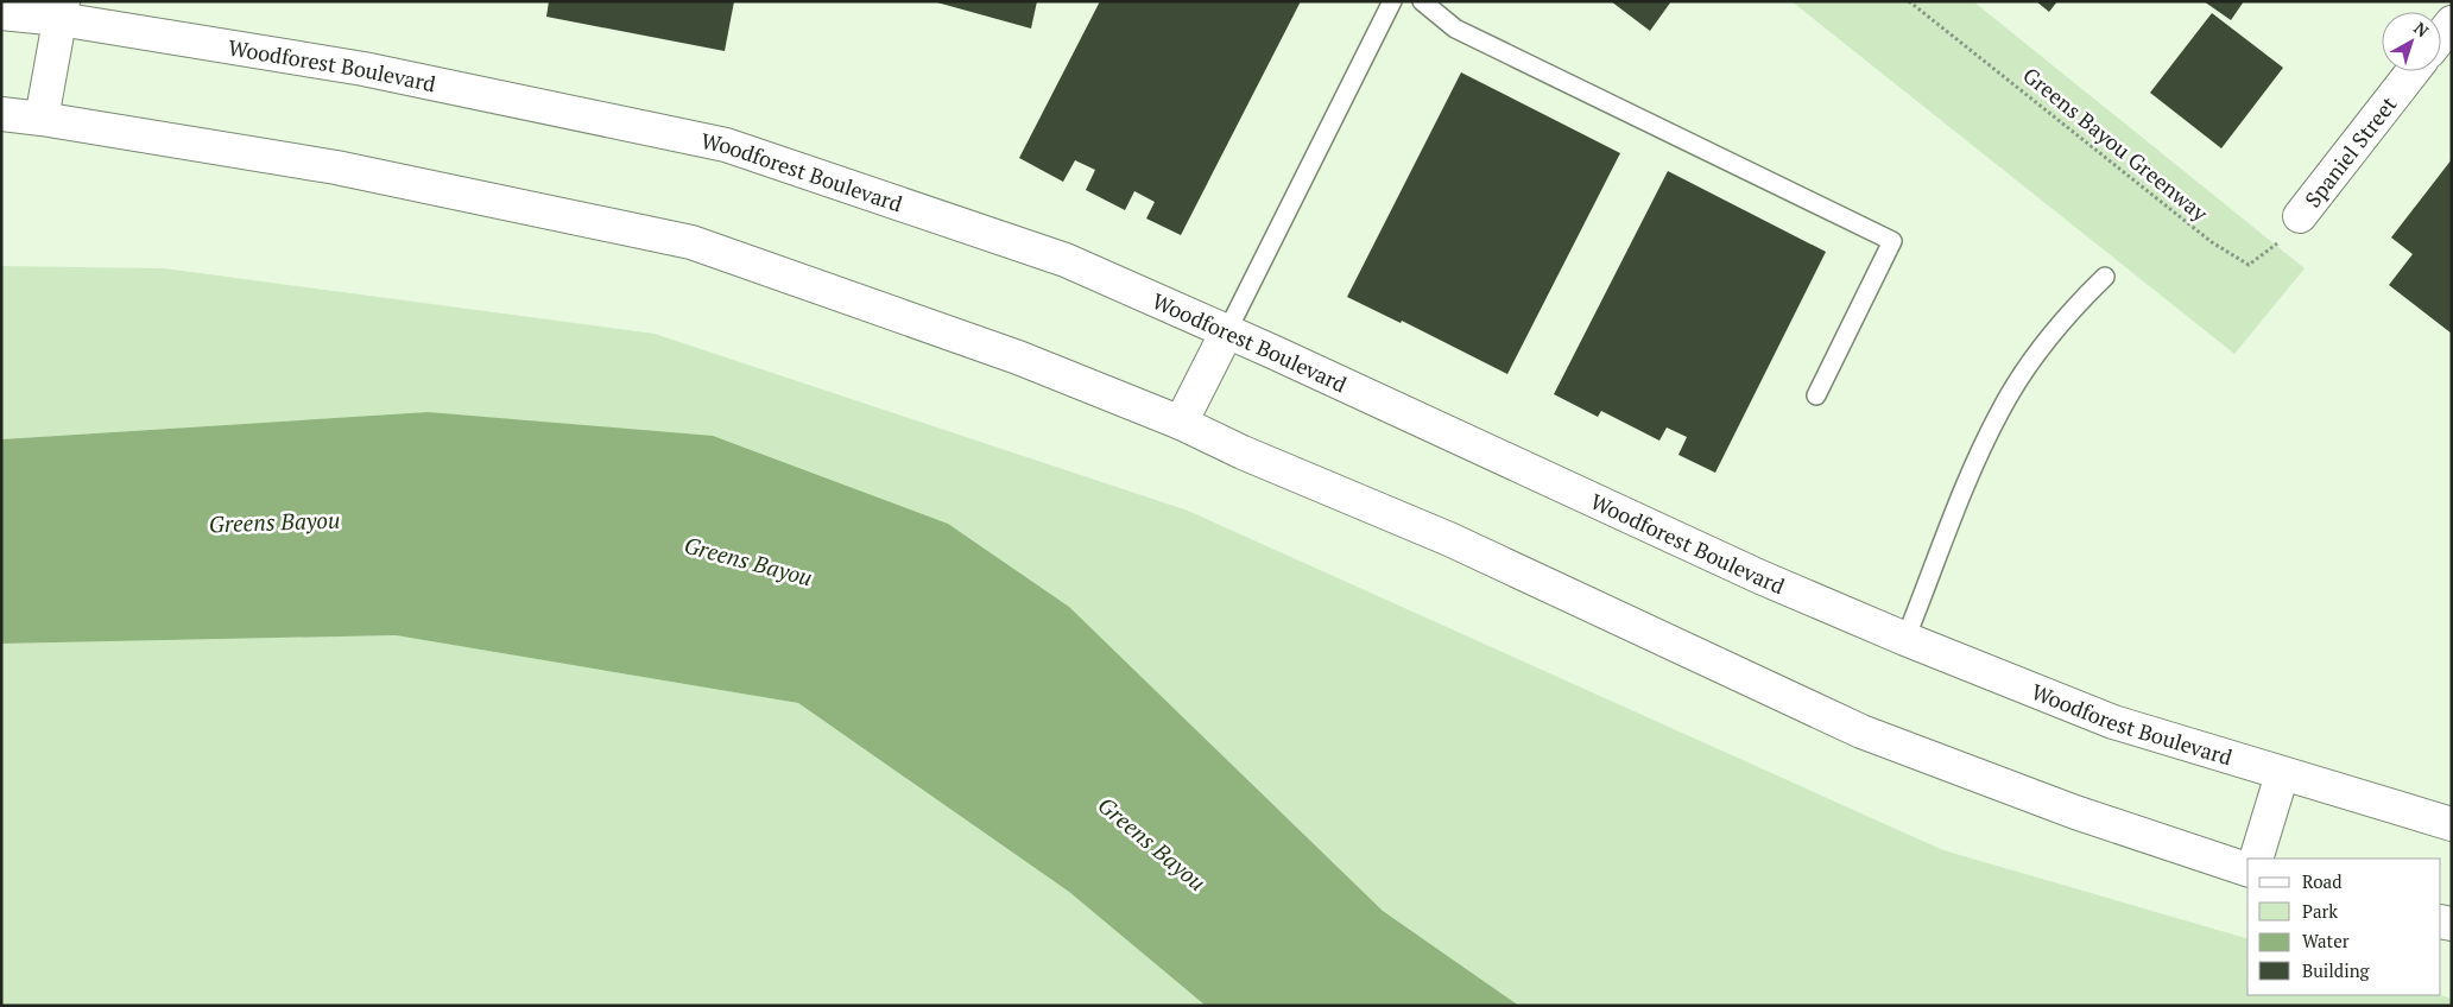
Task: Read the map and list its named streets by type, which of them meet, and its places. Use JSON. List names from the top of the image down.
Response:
{
  "streets": {
    "main road": ["Woodforest Boulevard", "Spaniel Street"],
    "path": ["Greens Bayou Greenway"]
  },
  "crossings": [
    ["Greens Bayou Greenway", "Spaniel Street"]
  ],
  "water": ["Greens Bayou"],
  "legend": [
    "Road",
    "Park",
    "Water",
    "Building"
  ],
  "north": "top right"
}
